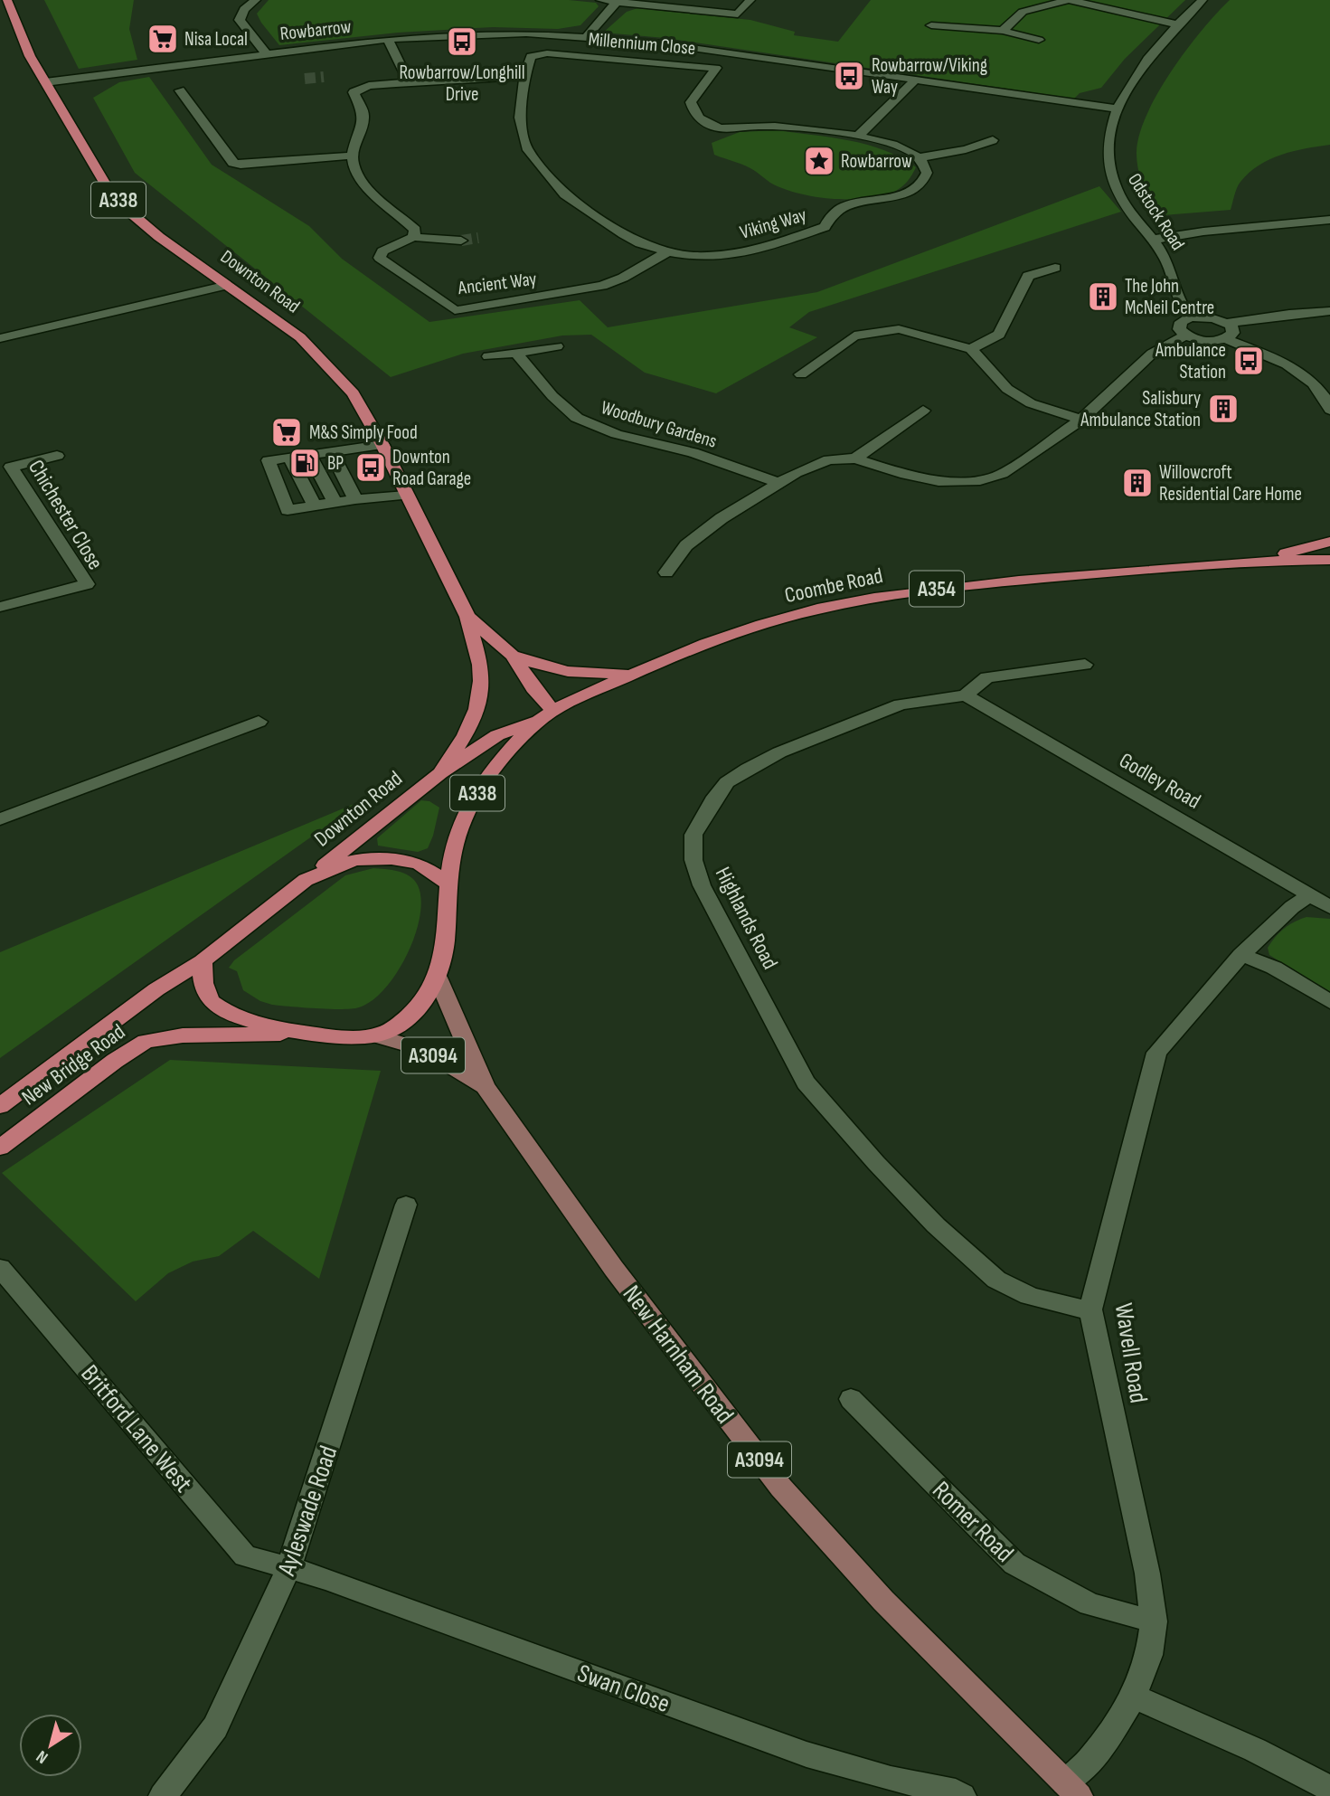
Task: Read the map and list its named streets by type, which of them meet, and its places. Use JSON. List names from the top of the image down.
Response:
{
  "streets": {
    "highway": [
      "A338",
      "Downton Road",
      "Coombe Road",
      "A354",
      "New Bridge Road"
    ],
    "main road": ["A3094", "New Harnham Road"],
    "street": [
      "Rowbarrow",
      "Millennium Close",
      "Odstock Road",
      "Viking Way",
      "Ancient Way",
      "Woodbury Gardens",
      "Chichester Close",
      "Godley Road",
      "Highlands Road",
      "Wavell Road",
      "Britford Lane West",
      "Ayleswade Road",
      "Romer Road",
      "Swan Close"
    ]
  },
  "crossings": [
    ["Rowbarrow", "Odstock Road"],
    ["Rowbarrow", "Downton Road"],
    ["Millennium Close", "Viking Way"],
    ["A338", "Downton Road"],
    ["A338", "Coombe Road"],
    ["A338", "A3094"],
    ["A338", "New Bridge Road"],
    ["Viking Way", "Ancient Way"],
    ["Downton Road", "Coombe Road"],
    ["Downton Road", "A3094"],
    ["Downton Road", "New Bridge Road"],
    ["Godley Road", "Highlands Road"],
    ["Godley Road", "Wavell Road"],
    ["Highlands Road", "Wavell Road"],
    ["A3094", "New Bridge Road"],
    ["A3094", "New Harnham Road"],
    ["Wavell Road", "New Harnham Road"],
    ["Wavell Road", "Romer Road"],
    ["Britford Lane West", "Ayleswade Road"],
    ["Britford Lane West", "Swan Close"],
    ["Ayleswade Road", "Swan Close"]
  ],
  "places": {
    "supermarket": ["Nisa Local", "M&S Simply Food"],
    "bus stop": [
      "Rowbarrow/Longhill Drive",
      "Rowbarrow/Viking Way",
      "Ambulance Station",
      "Downton Road Garage"
    ],
    "place": ["Rowbarrow"],
    "building": ["The John McNeil Centre", "Salisbury Ambulance Station", "Willowcroft Residential Care Home"],
    "fuel station": ["BP"]
  },
  "north": "bottom left"
}
